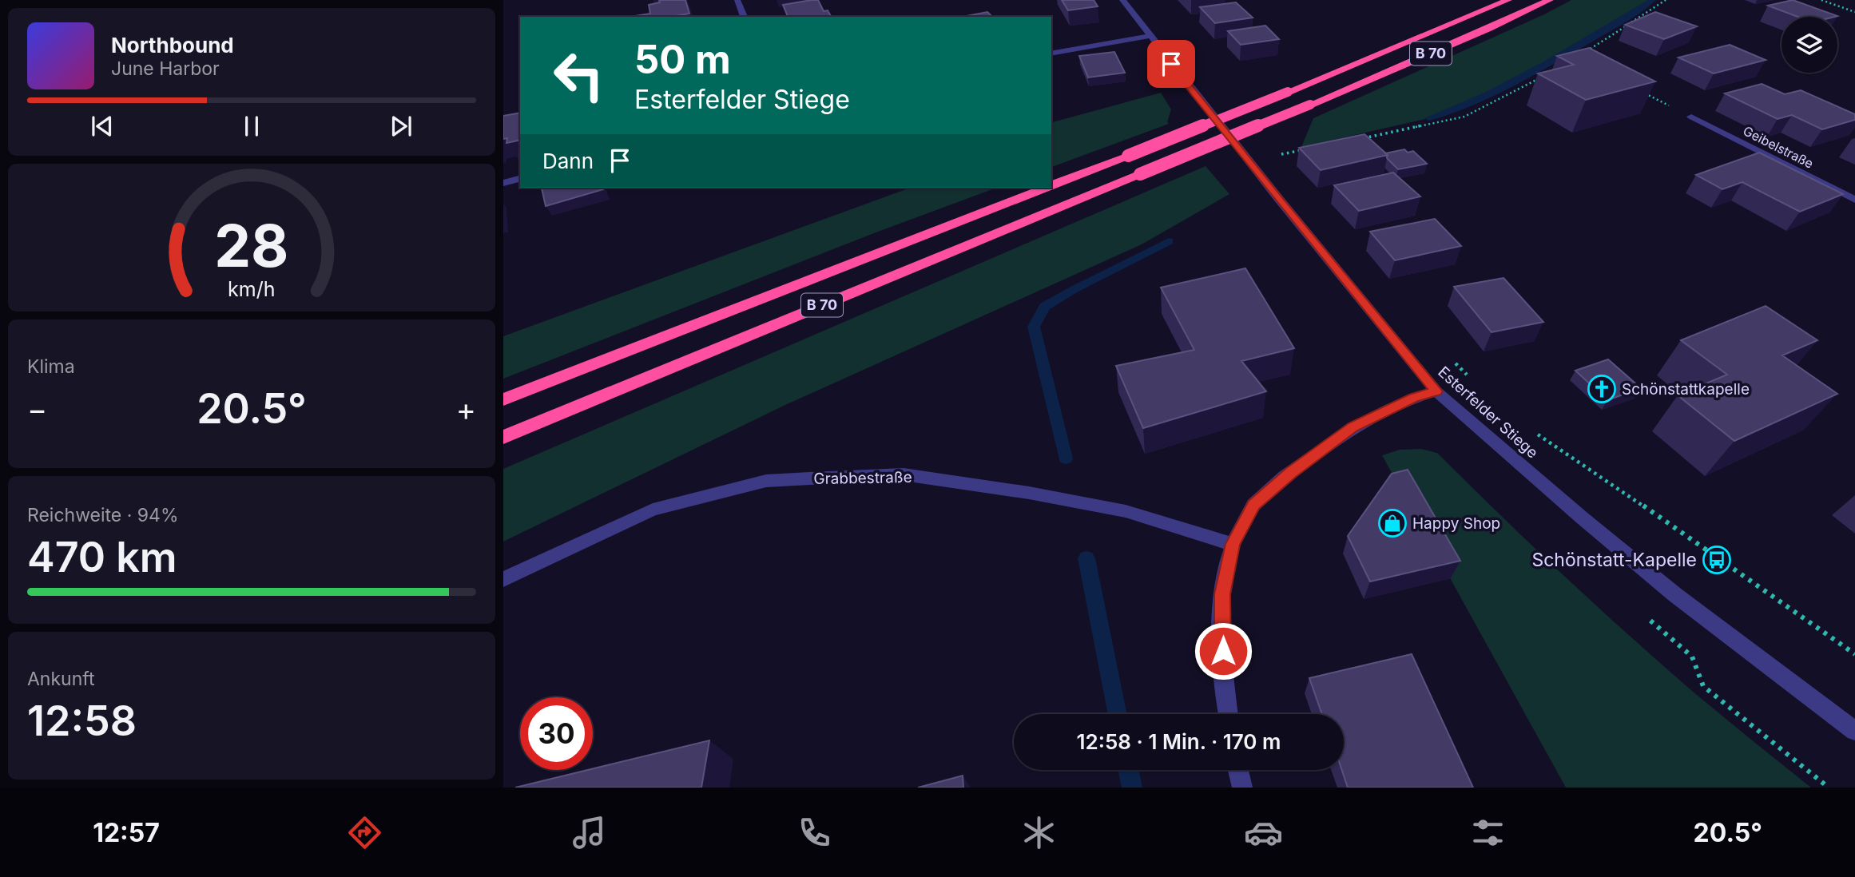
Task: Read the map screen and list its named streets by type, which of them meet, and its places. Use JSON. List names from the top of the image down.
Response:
{
  "streets": {
    "highway": ["B 70"],
    "street": ["Geibelstraße", "Esterfelder Stiege", "Grabbestraße"]
  },
  "places": {
    "church": ["Schönstattkapelle"],
    "shop": ["Happy Shop"],
    "bus stop": ["Schönstatt-Kapelle"]
  },
  "page": {
    "turn": ["50 m", "Esterfelder Stiege"],
    "song": ["Northbound", "June Harbor"],
    "then": "Dann",
    "tile": [
      "Klima",
      ["Reichweite · 94%", "470 km"],
      ["Ankunft", "12:58"]
    ],
    "heat": ["−", "20.5°", "+"],
    "limit": "30",
    "trip": "12:58 · 1 Min. · 170 m",
    "tabs": ["12:57", "20.5°"],
    "gauge": ["28", "km/h"]
  }
}
